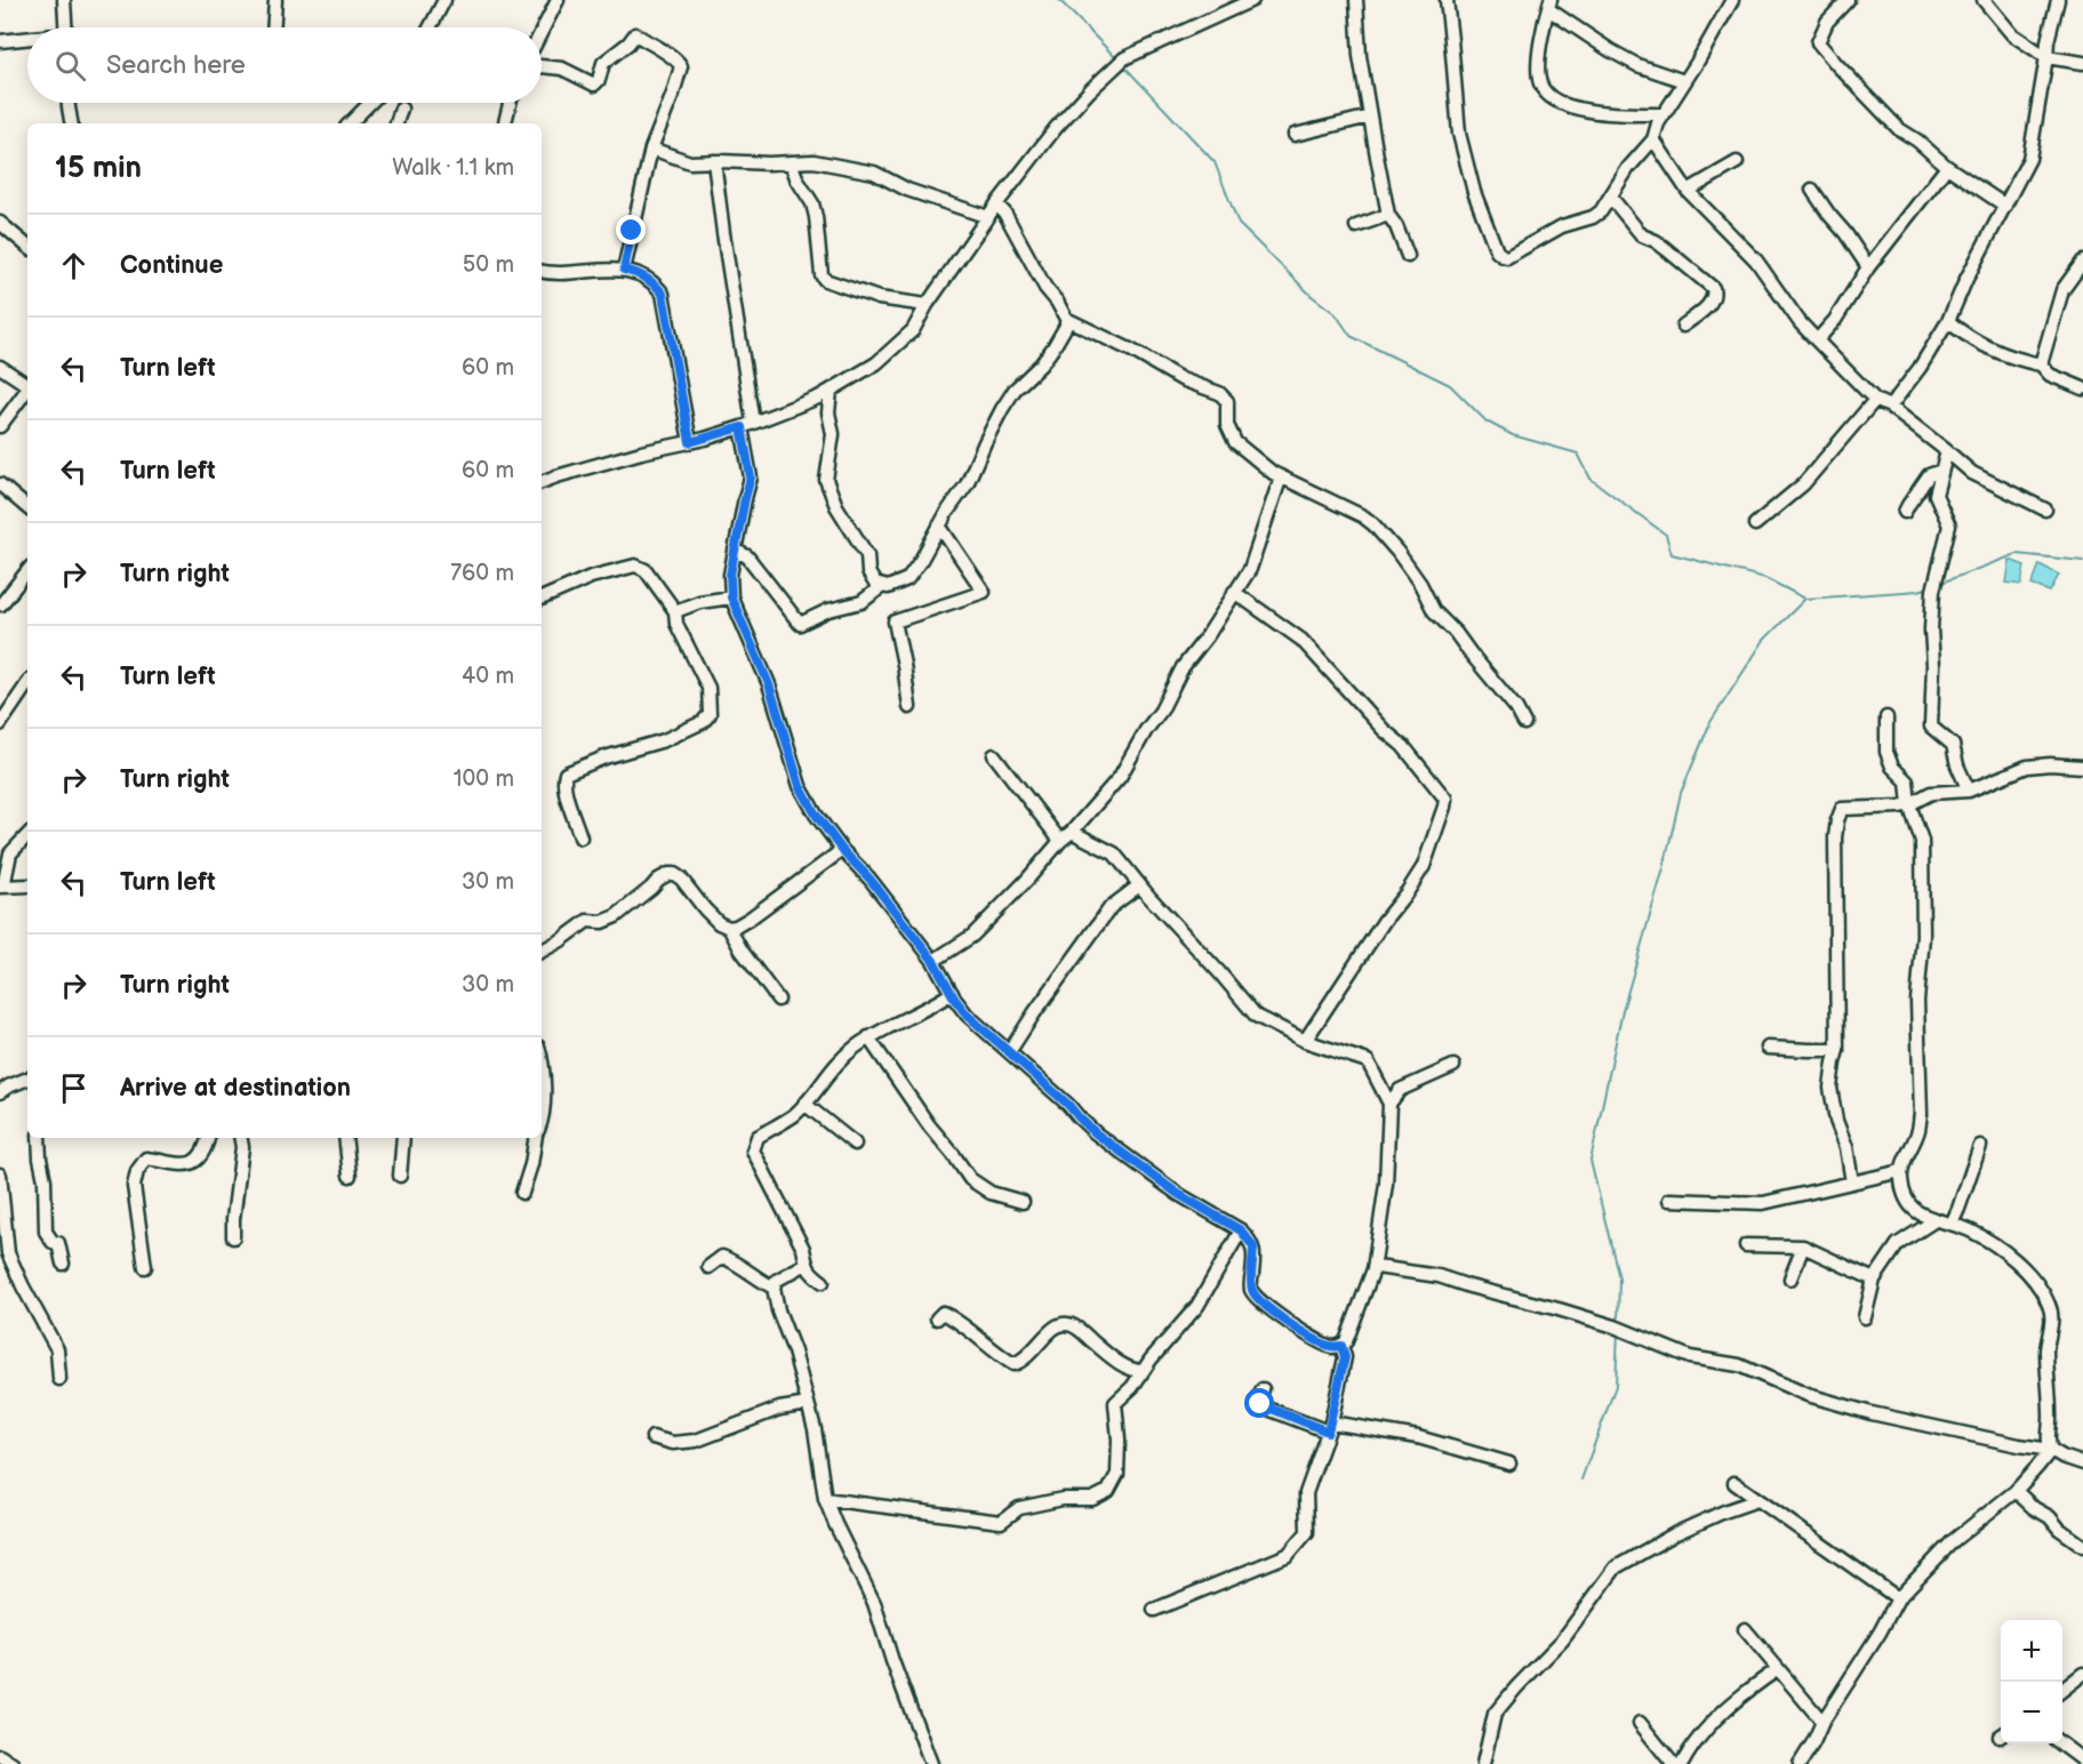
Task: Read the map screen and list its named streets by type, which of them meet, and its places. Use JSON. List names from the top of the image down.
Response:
{
  "page": {
    "search": "Search here",
    "heading": ["15 min", "Walk · 1.1 km"],
    "list": [
      ["Continue", "50 m"],
      ["Turn left", "60 m"],
      ["Turn left", "60 m"],
      ["Turn right", "760 m"],
      ["Turn left", "40 m"],
      ["Turn right", "100 m"],
      ["Turn left", "30 m"],
      ["Turn right", "30 m"],
      "Arrive at destination"
    ],
    "map_buttons": ["+", "−"]
  }
}
